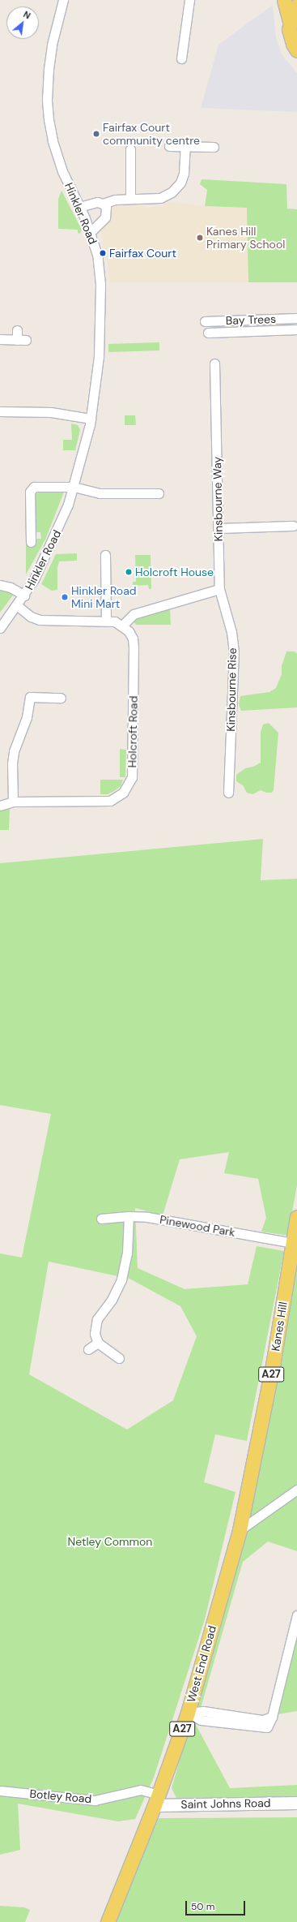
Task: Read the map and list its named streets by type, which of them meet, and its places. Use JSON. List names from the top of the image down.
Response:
{
  "streets": {
    "main road": [
      "Kanes Hill",
      "A27",
      "West End Road",
      "Saint Johns Road"
    ],
    "street": [
      "Hinkler Road",
      "Bay Trees",
      "Kinsbourne Way",
      "Kinsbourne Rise",
      "Holcroft Road",
      "Pinewood Park",
      "Botley Road"
    ]
  },
  "crossings": [
    ["Kinsbourne Way", "Kinsbourne Rise"],
    ["Pinewood Park", "Kanes Hill"],
    ["Kanes Hill", "West End Road"],
    ["West End Road", "Botley Road"],
    ["West End Road", "Saint Johns Road"],
    ["Botley Road", "Saint Johns Road"]
  ],
  "parks": ["Netley Common"],
  "places": [
    "Fairfax Court community centre",
    "Kanes Hill Primary School",
    "Fairfax Court",
    "Holcroft House",
    "Hinkler Road Mini Mart"
  ],
  "scale_bar": "50 m",
  "north": "top right"
}
